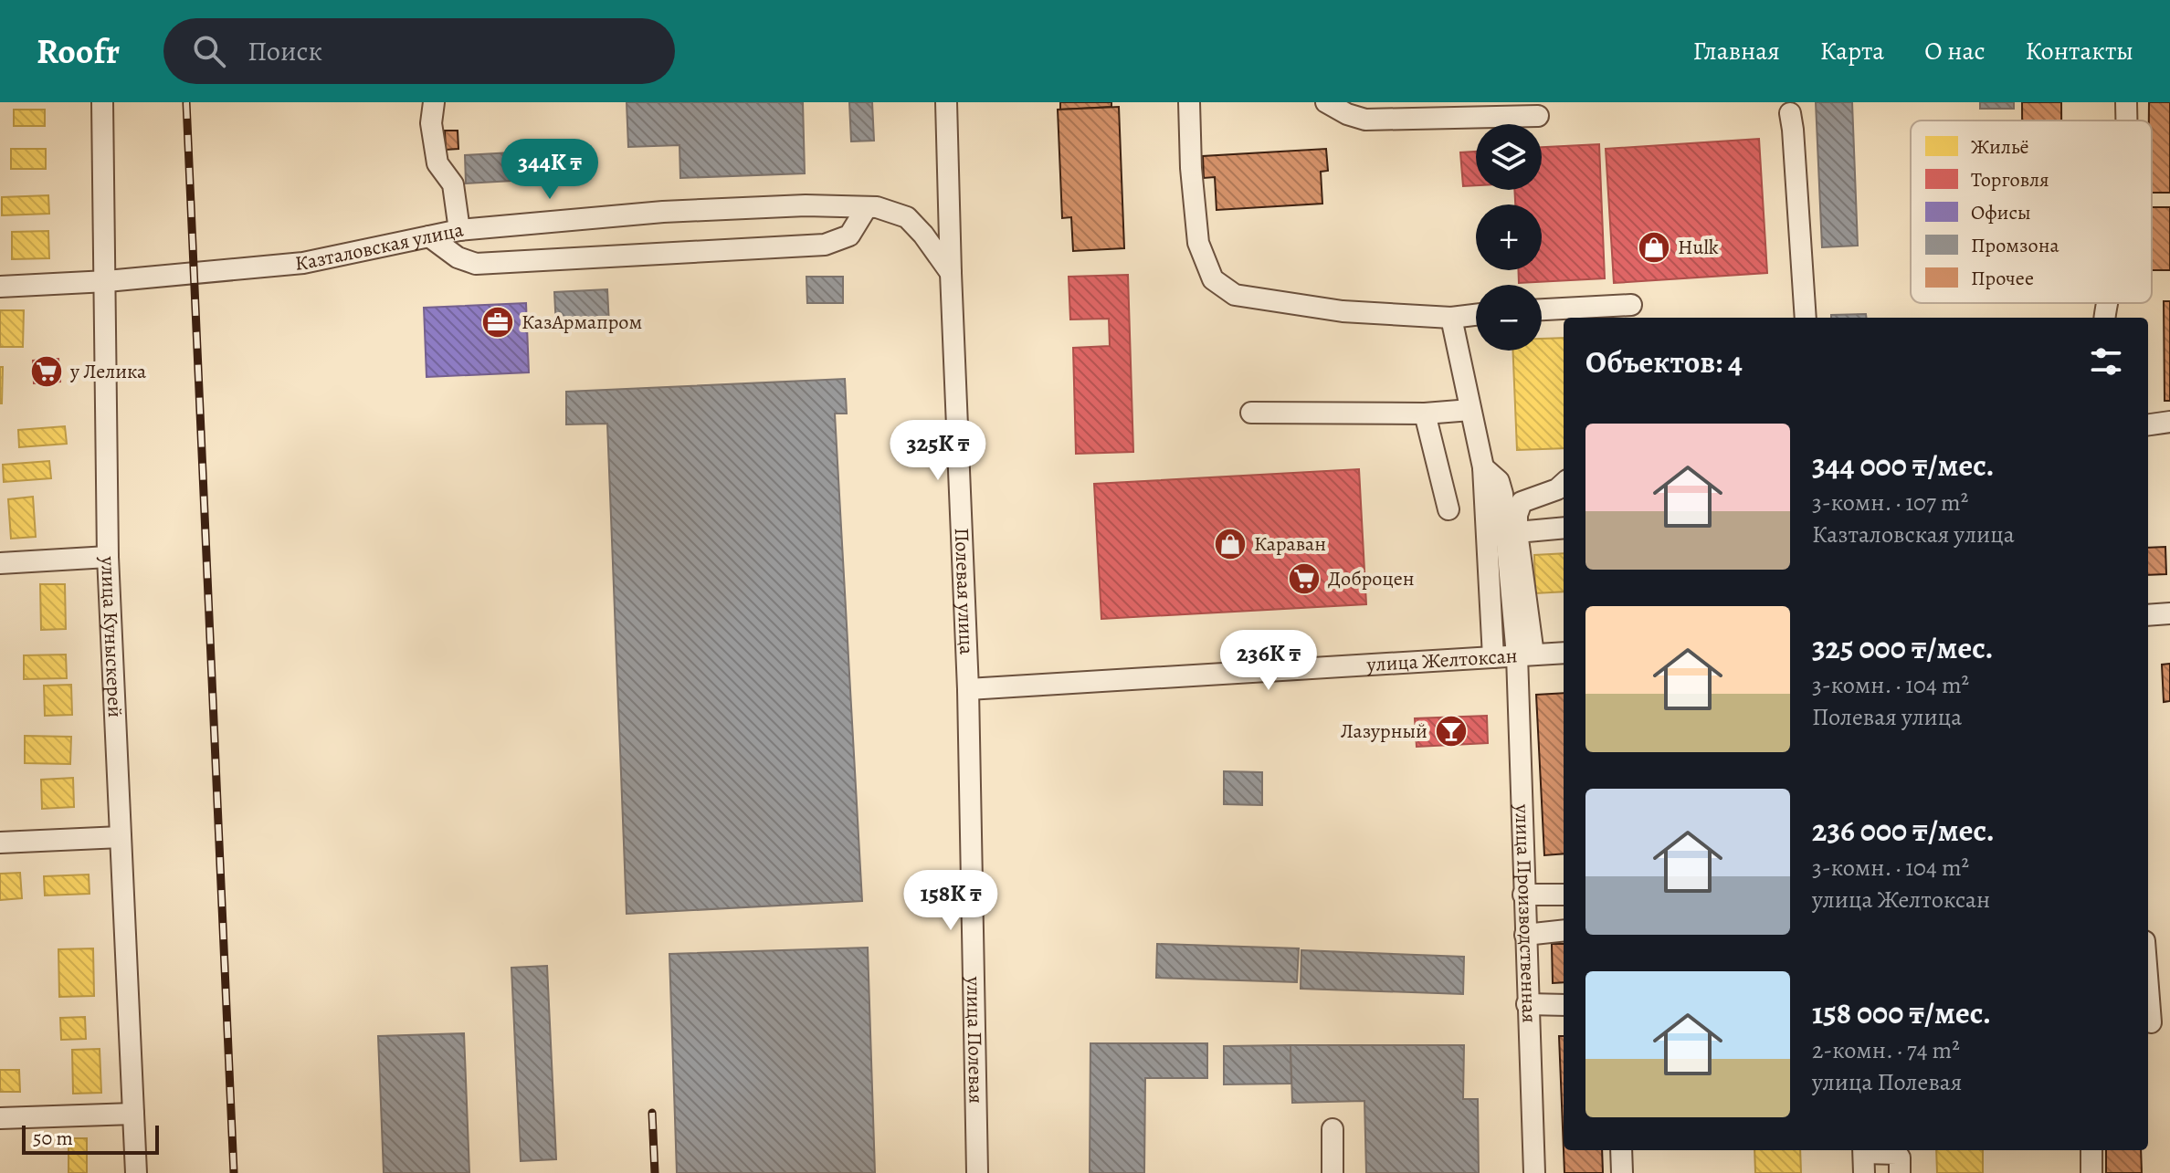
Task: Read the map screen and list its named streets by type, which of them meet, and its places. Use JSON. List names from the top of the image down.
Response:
{
  "streets": {
    "street": [
      "Казталовская улица",
      "Полевая улица",
      "улица Куныскерей",
      "улица Желтоксан",
      "улица Производственная",
      "улица Полевая"
    ]
  },
  "crossings": [
    ["Казталовская улица", "Полевая улица"],
    ["Казталовская улица", "улица Куныскерей"],
    ["Полевая улица", "улица Желтоксан"],
    ["Полевая улица", "улица Полевая"],
    ["улица Желтоксан", "улица Производственная"],
    ["улица Желтоксан", "улица Полевая"]
  ],
  "places": {
    "shop": ["Hulk", "Караван"],
    "office": ["КазАрмапром"],
    "supermarket": ["у Лелика", "Доброцен"],
    "bar": ["Лазурный"]
  },
  "legend": [
    "Жильё",
    "Торговля",
    "Офисы",
    "Промзона",
    "Прочее"
  ],
  "scale_bar": "50 m",
  "page": {
    "header": "Roofr",
    "search": "Поиск",
    "nav": [
      "Главная",
      "Карта",
      "О нас",
      "Контакты"
    ],
    "map_buttons": ["+", "−"],
    "price": [
      "344K ₸",
      "325K ₸",
      "236K ₸",
      "158K ₸"
    ],
    "heading": "Объектов: 4",
    "list": [
      {
        "name": "344 000 ₸/мес.",
        "note": "3-комн. · 107 m² · Казталовская улица"
      },
      {
        "name": "325 000 ₸/мес.",
        "note": "3-комн. · 104 m² · Полевая улица"
      },
      {
        "name": "236 000 ₸/мес.",
        "note": "3-комн. · 104 m² · улица Желтоксан"
      },
      {
        "name": "158 000 ₸/мес.",
        "note": "2-комн. · 74 m² · улица Полевая"
      }
    ],
    "scale": "50 m"
  }
}
